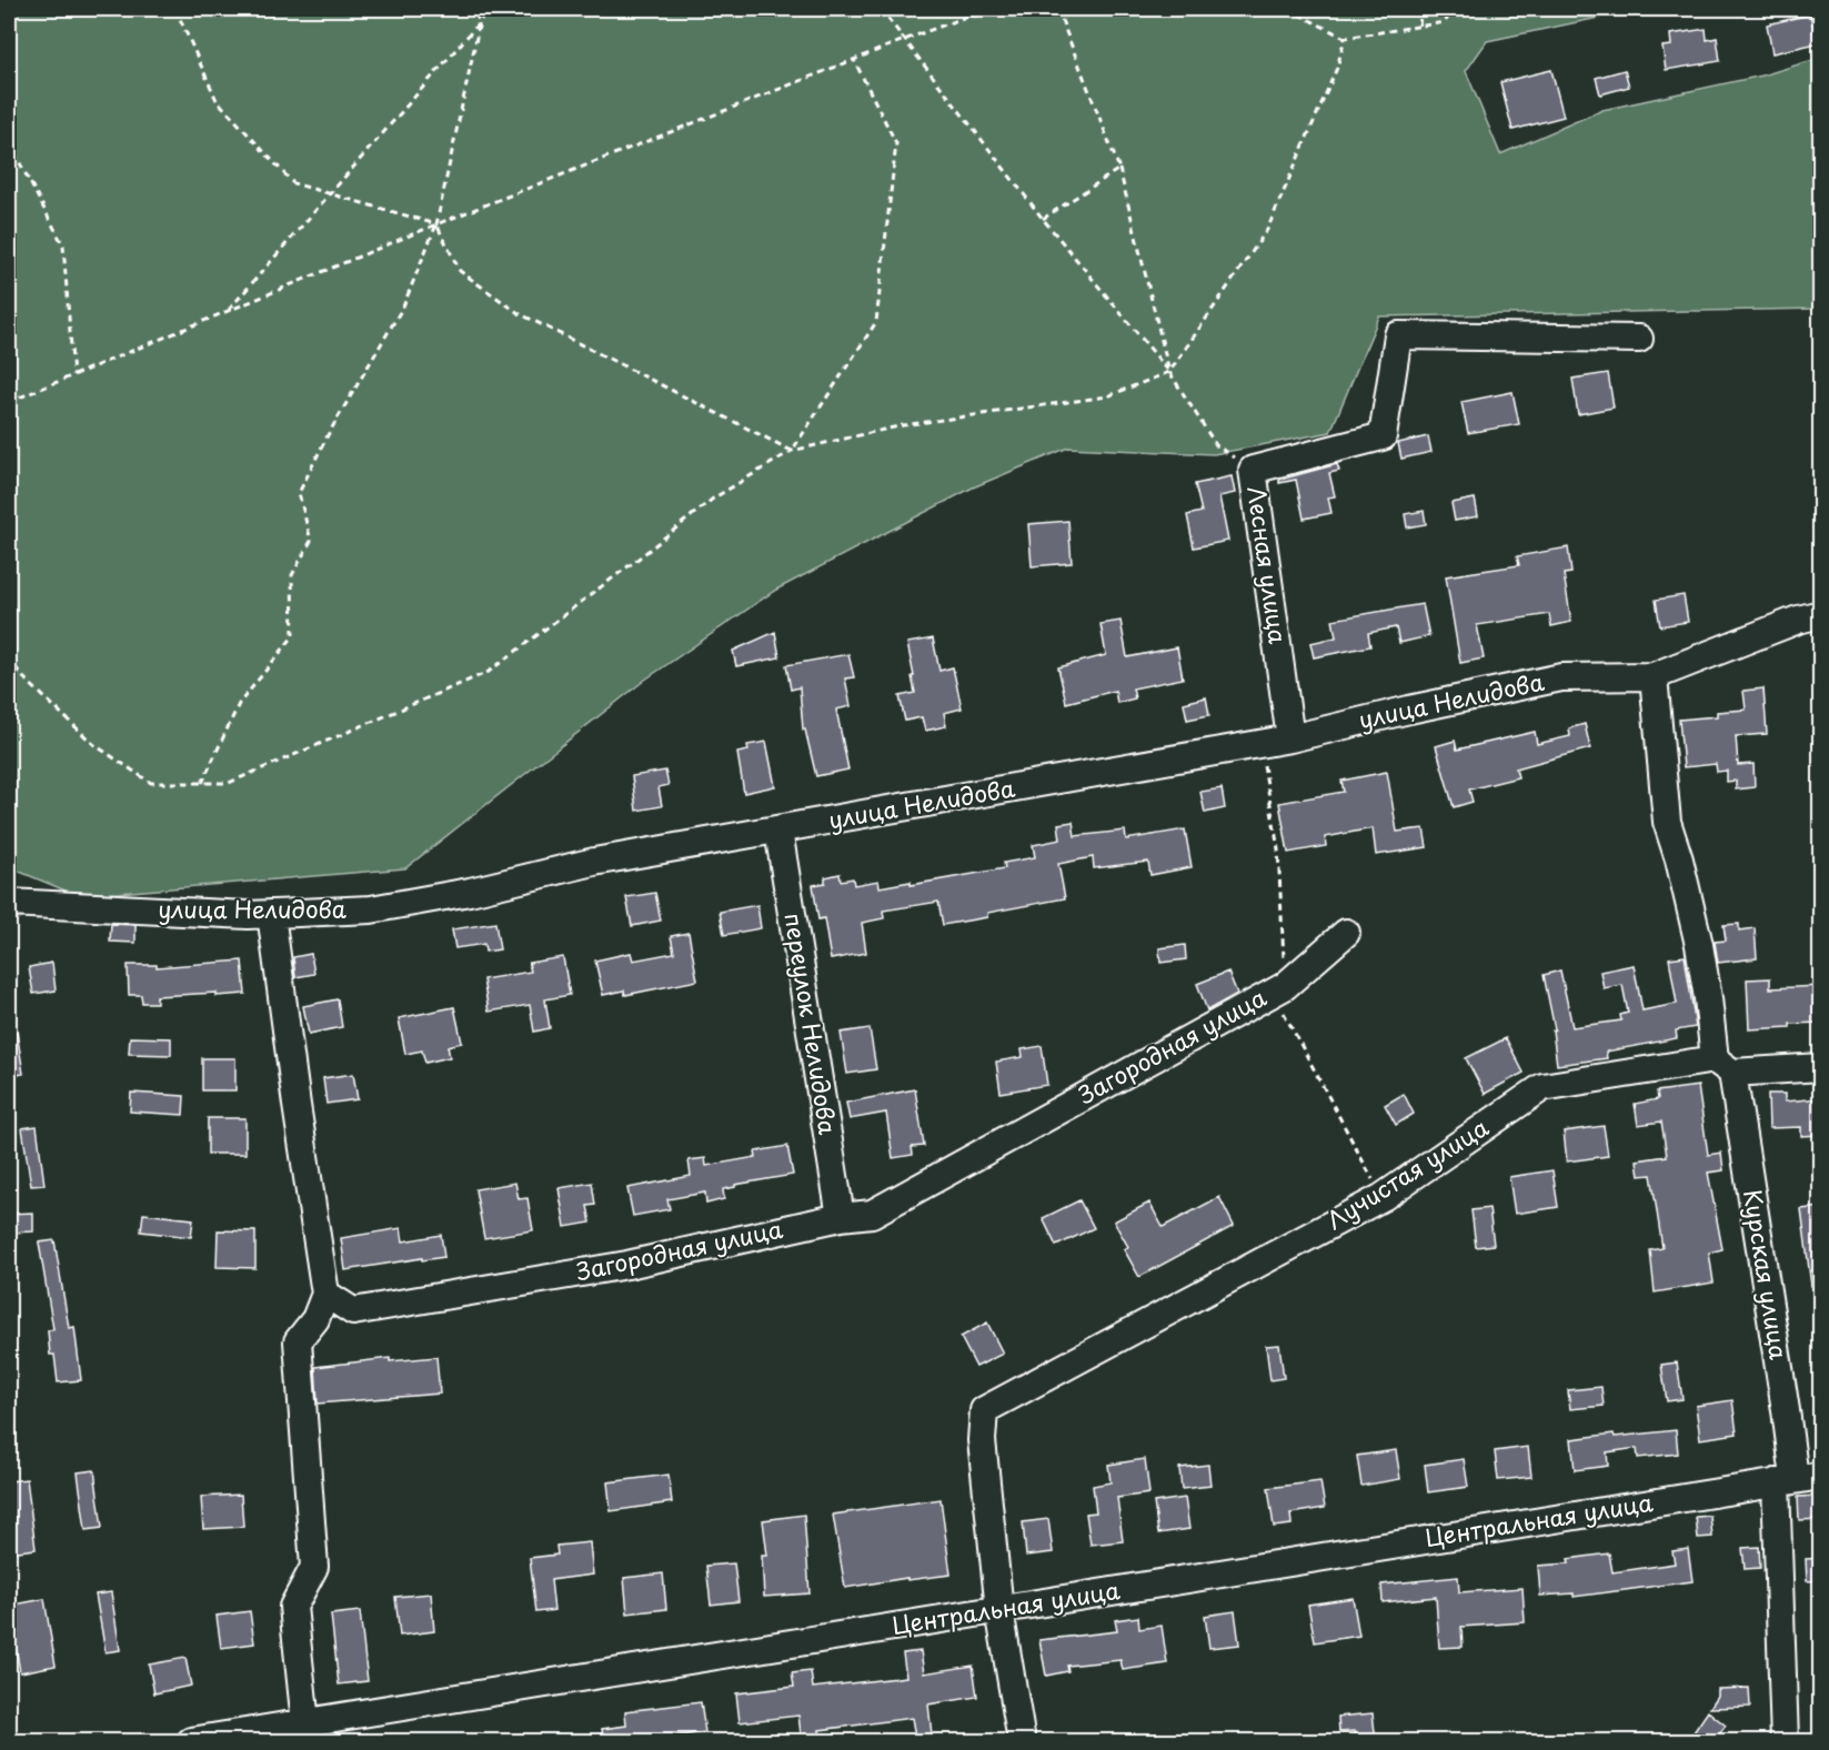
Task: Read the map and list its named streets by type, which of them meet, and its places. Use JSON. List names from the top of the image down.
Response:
{
  "streets": {
    "street": [
      "Лесная улица",
      "улица Нелидова",
      "переулок Нелидова",
      "Загородная улица",
      "Лучистая улица",
      "Курская улица",
      "Центральная улица"
    ]
  },
  "crossings": [
    ["Лесная улица", "улица Нелидова"],
    ["улица Нелидова", "переулок Нелидова"],
    ["улица Нелидова", "Курская улица"],
    ["переулок Нелидова", "Загородная улица"],
    ["Лучистая улица", "Курская улица"],
    ["Лучистая улица", "Центральная улица"],
    ["Курская улица", "Центральная улица"]
  ]
}
